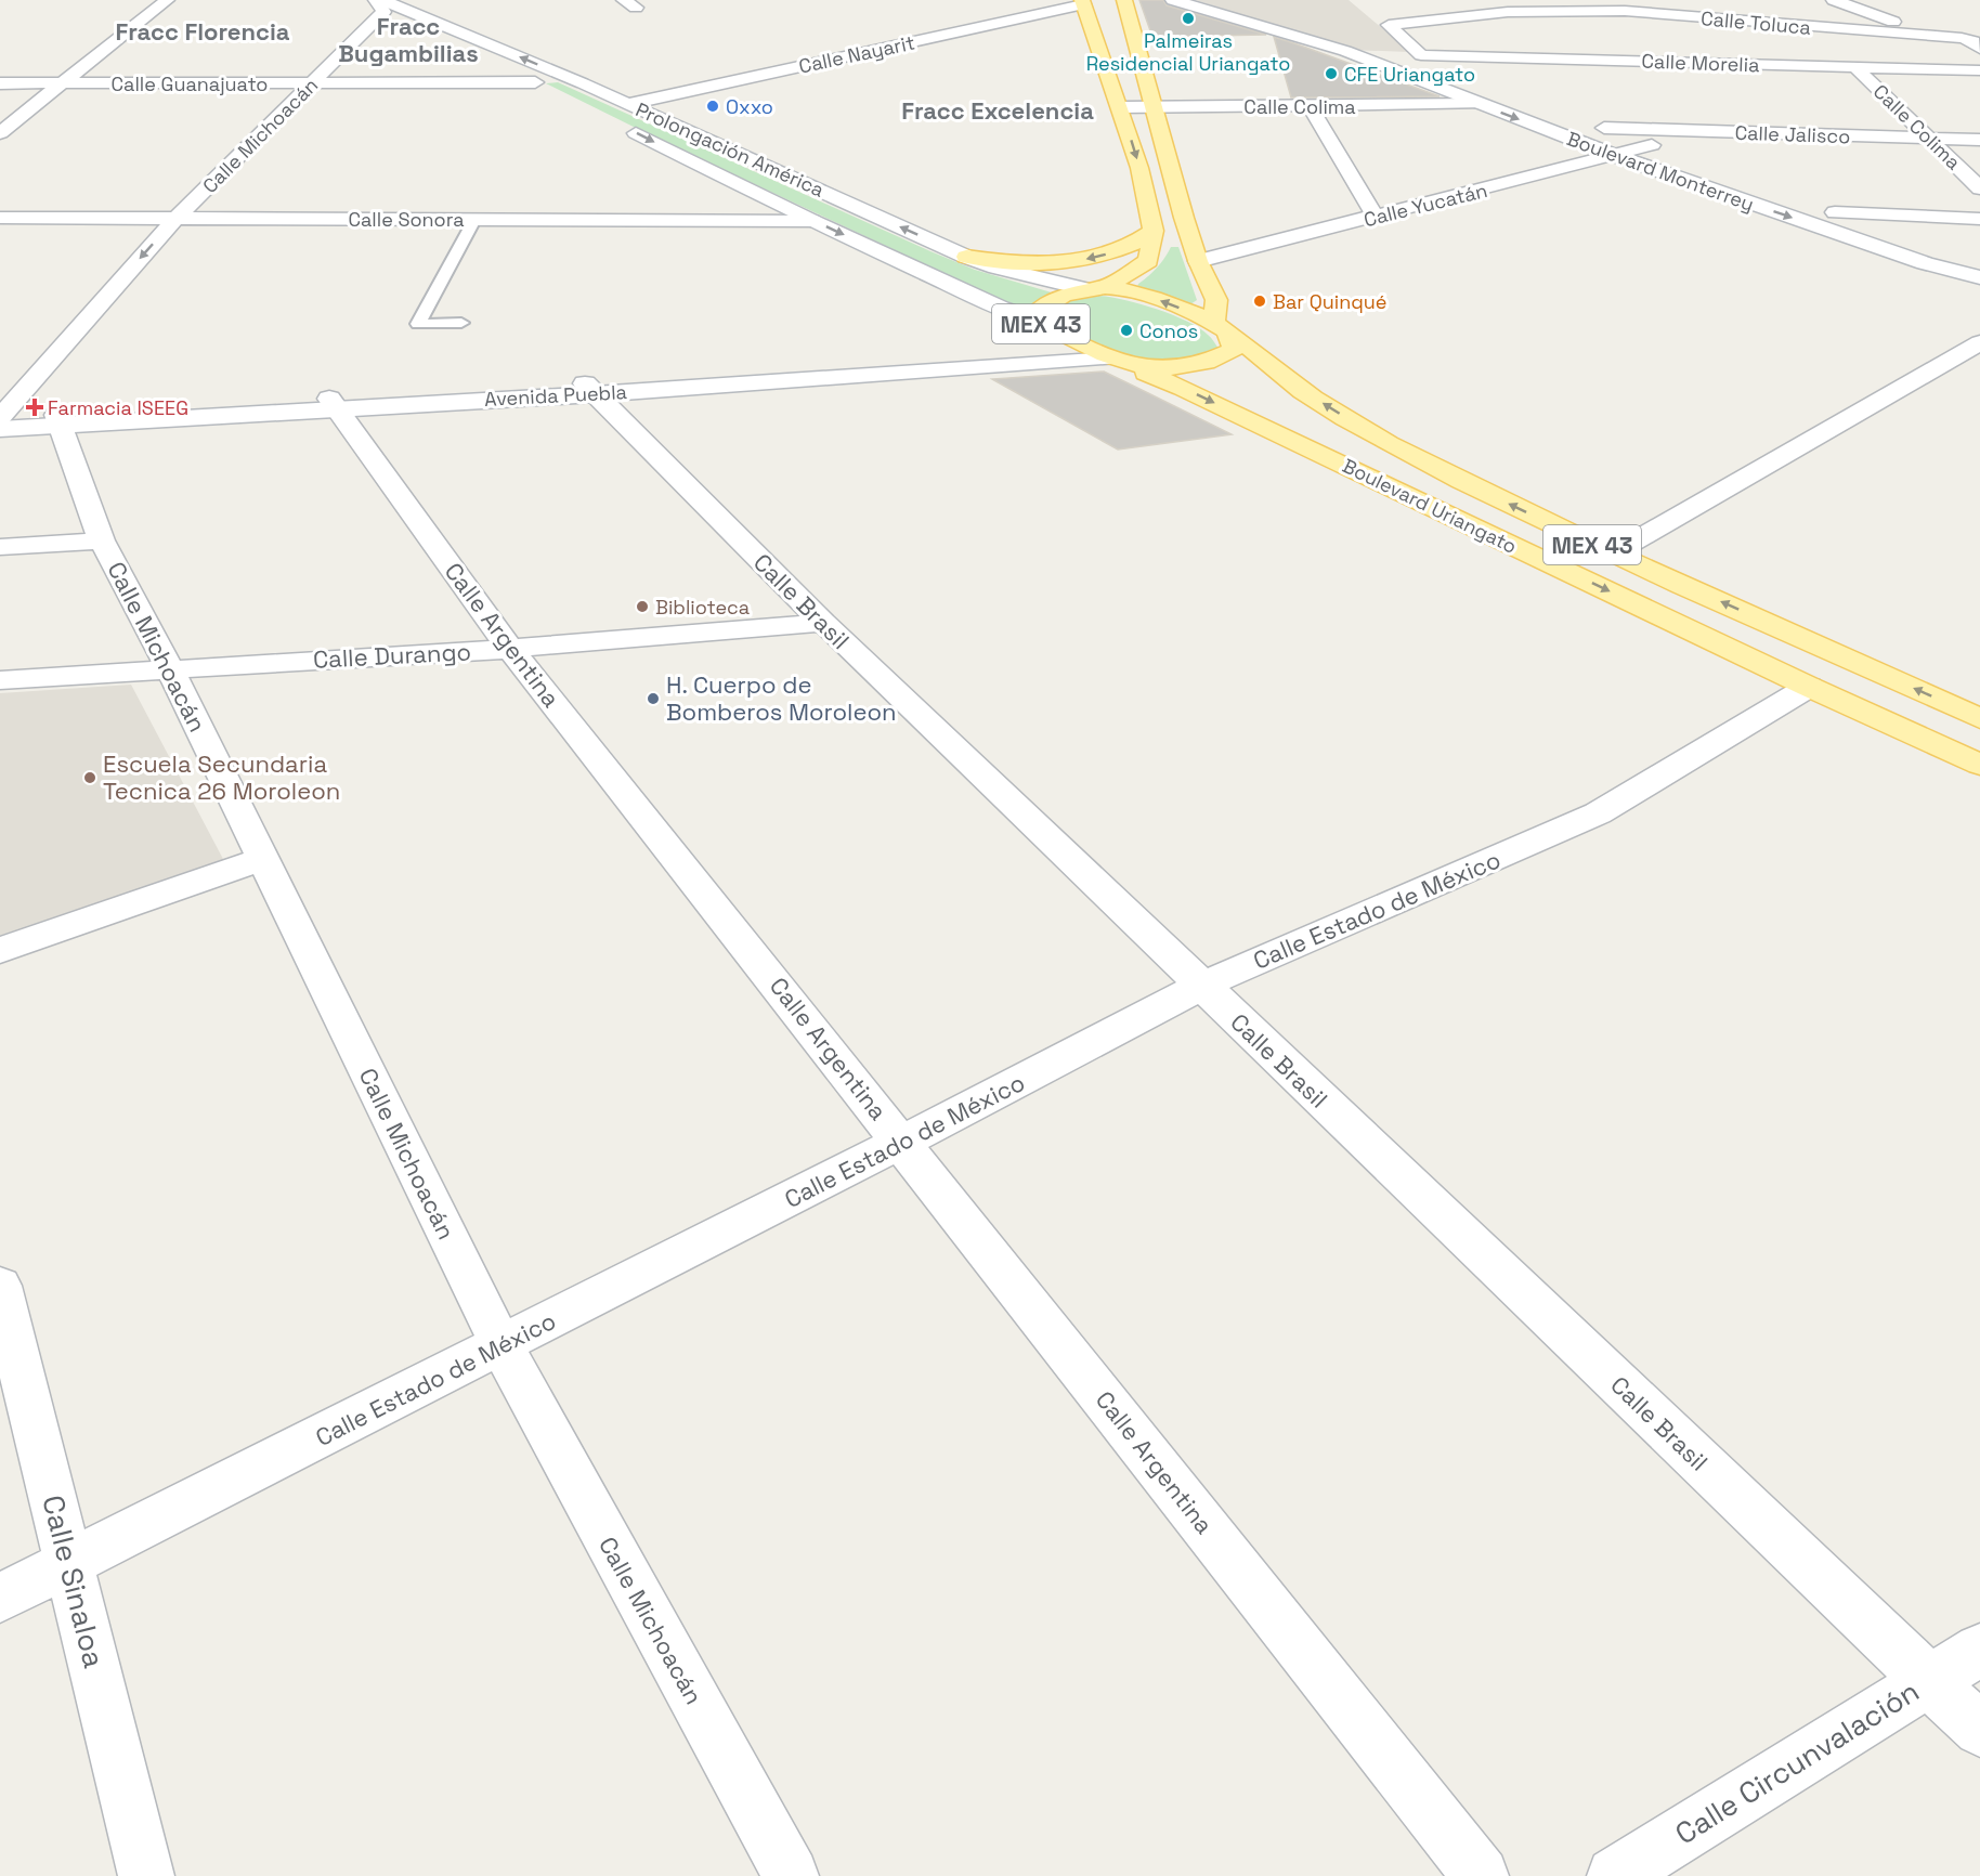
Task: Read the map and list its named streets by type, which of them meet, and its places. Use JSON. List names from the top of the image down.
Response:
{
  "streets": {
    "main road": ["MEX 43", "Boulevard Uriangato"],
    "street": [
      "Calle Toluca",
      "Calle Nayarit",
      "Calle Morelia",
      "Calle Guanajuato",
      "Calle Colima",
      "Calle Jalisco",
      "Calle Michoacán",
      "Prolongación América",
      "Boulevard Monterrey",
      "Calle Yucatán",
      "Calle Sonora",
      "Avenida Puebla",
      "Calle Brasil",
      "Calle Argentina",
      "Calle Durango",
      "Calle Estado de México",
      "Calle Sinaloa",
      "Calle Circunvalación"
    ]
  },
  "crossings": [
    ["Calle Toluca", "Calle Morelia"],
    ["Calle Toluca", "Boulevard Monterrey"],
    ["Calle Nayarit", "Prolongación América"],
    ["Calle Nayarit", "MEX 43"],
    ["Calle Morelia", "Calle Colima"],
    ["Calle Morelia", "Boulevard Monterrey"],
    ["Calle Guanajuato", "Calle Michoacán"],
    ["Calle Guanajuato", "Prolongación América"],
    ["Calle Colima", "Calle Jalisco"],
    ["Calle Colima", "Boulevard Monterrey"],
    ["Calle Colima", "MEX 43"],
    ["Calle Jalisco", "Boulevard Monterrey"],
    ["Calle Michoacán", "Prolongación América"],
    ["Calle Michoacán", "Calle Sonora"],
    ["Calle Michoacán", "Avenida Puebla"],
    ["Calle Michoacán", "Calle Durango"],
    ["Calle Michoacán", "Calle Estado de México"],
    ["Prolongación América", "Calle Sonora"],
    ["Prolongación América", "MEX 43"],
    ["Boulevard Monterrey", "Calle Yucatán"],
    ["Calle Yucatán", "MEX 43"],
    ["MEX 43", "Avenida Puebla"],
    ["MEX 43", "Boulevard Uriangato"],
    ["Avenida Puebla", "Boulevard Uriangato"],
    ["Avenida Puebla", "Calle Brasil"],
    ["Avenida Puebla", "Calle Argentina"],
    ["Boulevard Uriangato", "Calle Estado de México"],
    ["Calle Brasil", "Calle Durango"],
    ["Calle Brasil", "Calle Estado de México"],
    ["Calle Brasil", "Calle Circunvalación"],
    ["Calle Argentina", "Calle Durango"],
    ["Calle Argentina", "Calle Estado de México"],
    ["Calle Estado de México", "Calle Sinaloa"]
  ],
  "districts": ["Fracc Bugambilias", "Fracc Florencia", "Fracc Excelencia"],
  "places": {
    "other": [
      "Palmeiras Residencial Uriangato",
      "CFE Uriangato",
      "Oxxo",
      "Bar Quinqué",
      "Conos",
      "Biblioteca",
      "H. Cuerpo de Bomberos Moroleon",
      "Escuela Secundaria Tecnica 26 Moroleon"
    ],
    "health": ["Farmacia ISEEG"]
  }
}
